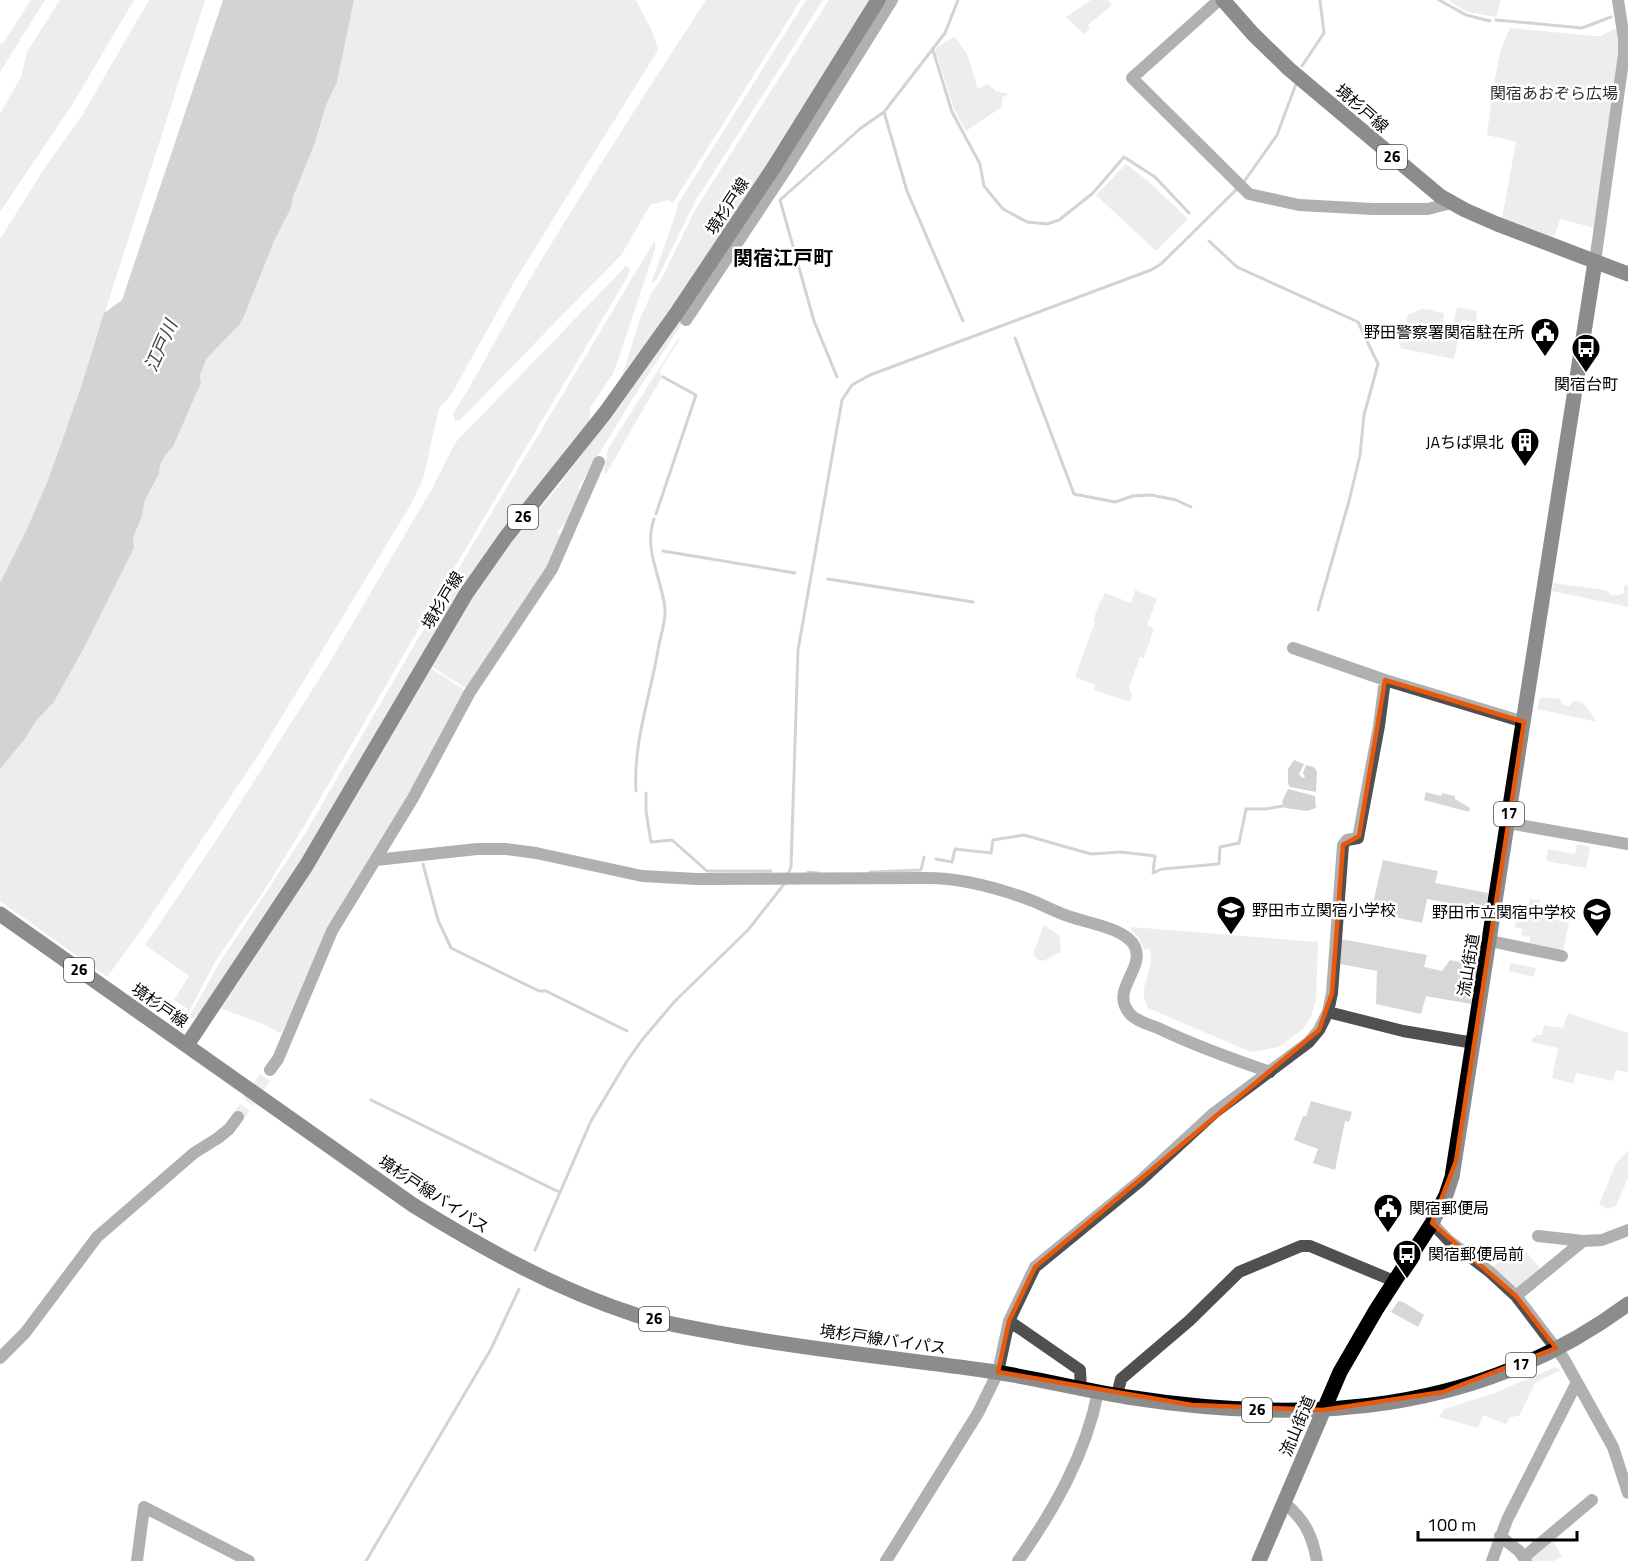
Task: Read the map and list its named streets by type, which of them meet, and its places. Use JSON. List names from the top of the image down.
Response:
{
  "streets": {
    "main road": [
      "境杉戸線",
      "26",
      "17",
      "流山街道",
      "境杉戸線バイパス"
    ]
  },
  "crossings": [
    ["境杉戸線", "流山街道"],
    ["境杉戸線", "境杉戸線バイパス"],
    ["流山街道", "境杉戸線バイパス"]
  ],
  "districts": ["関宿江戸町"],
  "water": ["江戸川"],
  "parks": ["関宿あおぞら広場"],
  "places": {
    "public building": ["野田警察署関宿駐在所", "関宿郵便局"],
    "bus stop": ["関宿台町", "関宿郵便局前"],
    "building": ["JAちば県北"],
    "school or university": ["野田市立関宿小学校", "野田市立関宿中学校"]
  },
  "scale_bar": "100 m"
}
